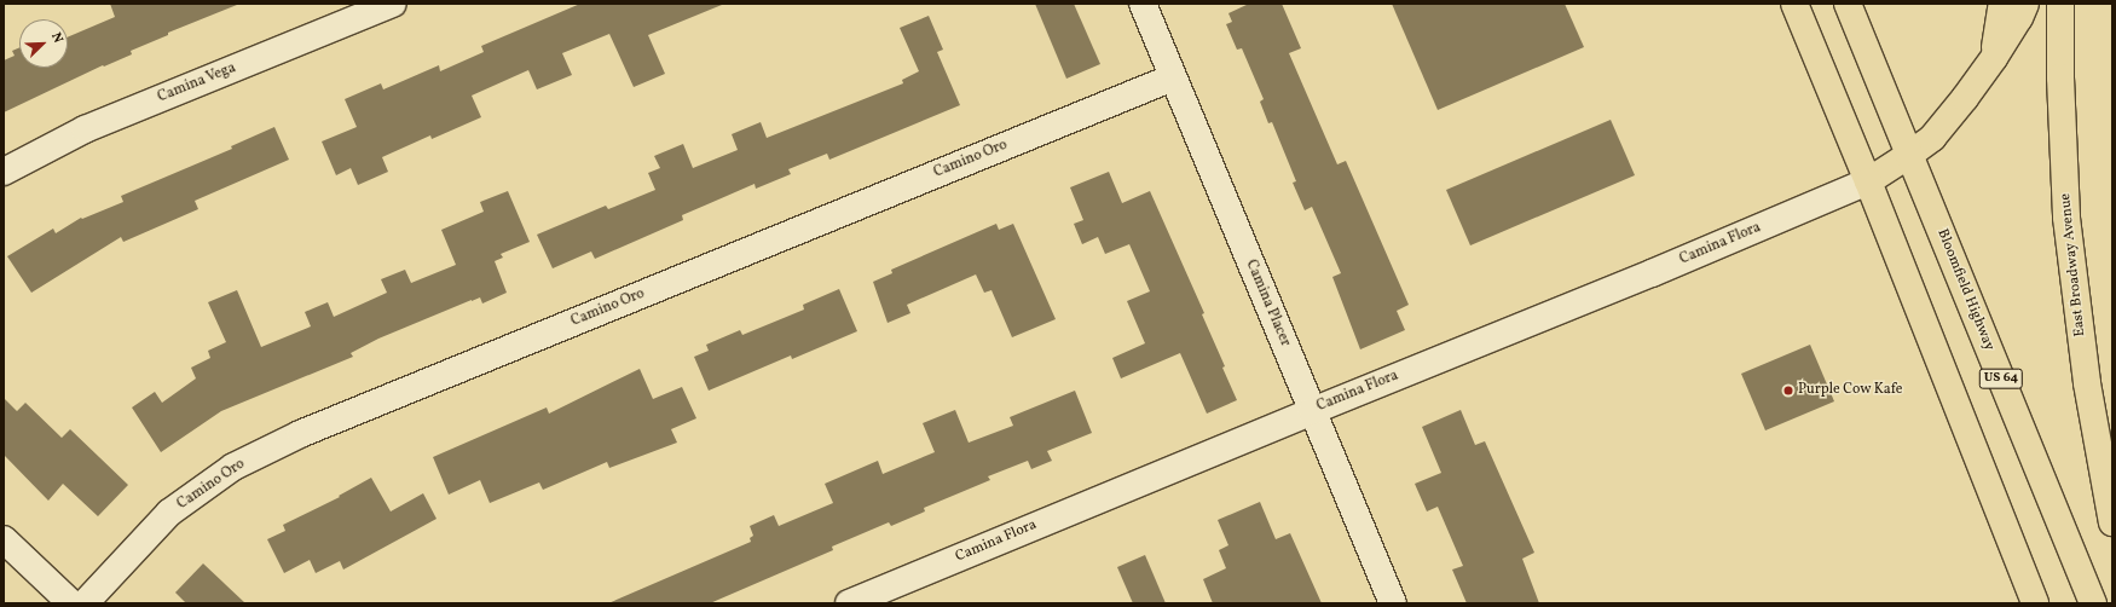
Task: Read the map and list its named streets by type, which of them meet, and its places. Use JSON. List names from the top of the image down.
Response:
{
  "streets": {
    "main road": ["East Broadway Avenue", "Bloomfield Highway", "US 64"],
    "street": [
      "Camina Vega",
      "Camino Oro",
      "Camina Flora",
      "Camina Placer"
    ]
  },
  "crossings": [
    ["Camino Oro", "Camina Placer"],
    ["Camina Flora", "Camina Placer"]
  ],
  "places": ["Purple Cow Kafe"],
  "north": "top right"
}
